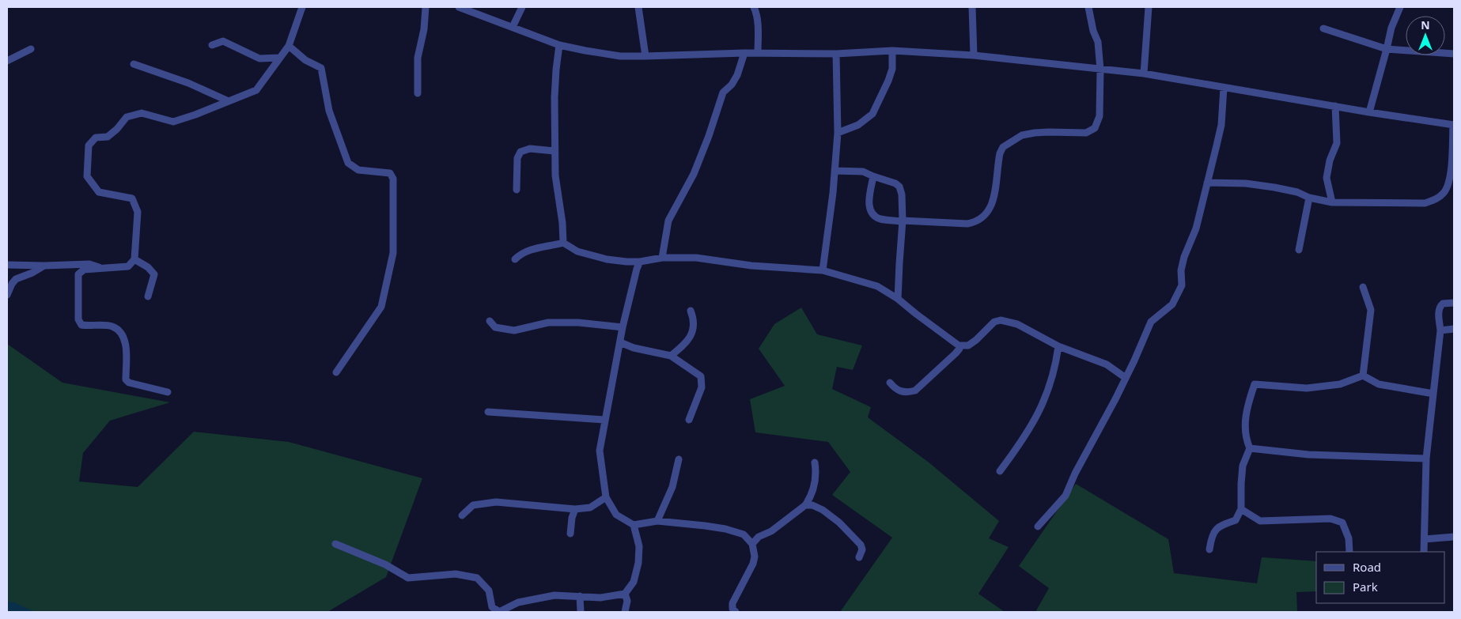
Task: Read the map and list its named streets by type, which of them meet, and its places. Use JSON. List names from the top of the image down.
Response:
{
  "legend": ["Road", "Park"],
  "north": "top"
}
